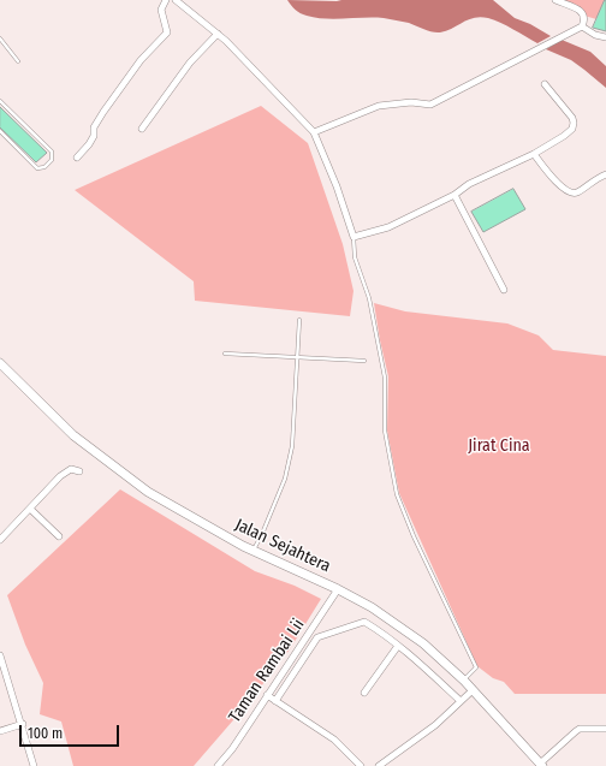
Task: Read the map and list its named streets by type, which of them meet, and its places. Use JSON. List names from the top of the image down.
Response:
{
  "streets": {
    "street": ["Jalan Sejahtera", "Taman Rambai Lii"]
  },
  "crossings": [
    ["Jalan Sejahtera", "Taman Rambai Lii"]
  ],
  "parks": ["Jirat Cina"],
  "scale_bar": "100 m"
}
